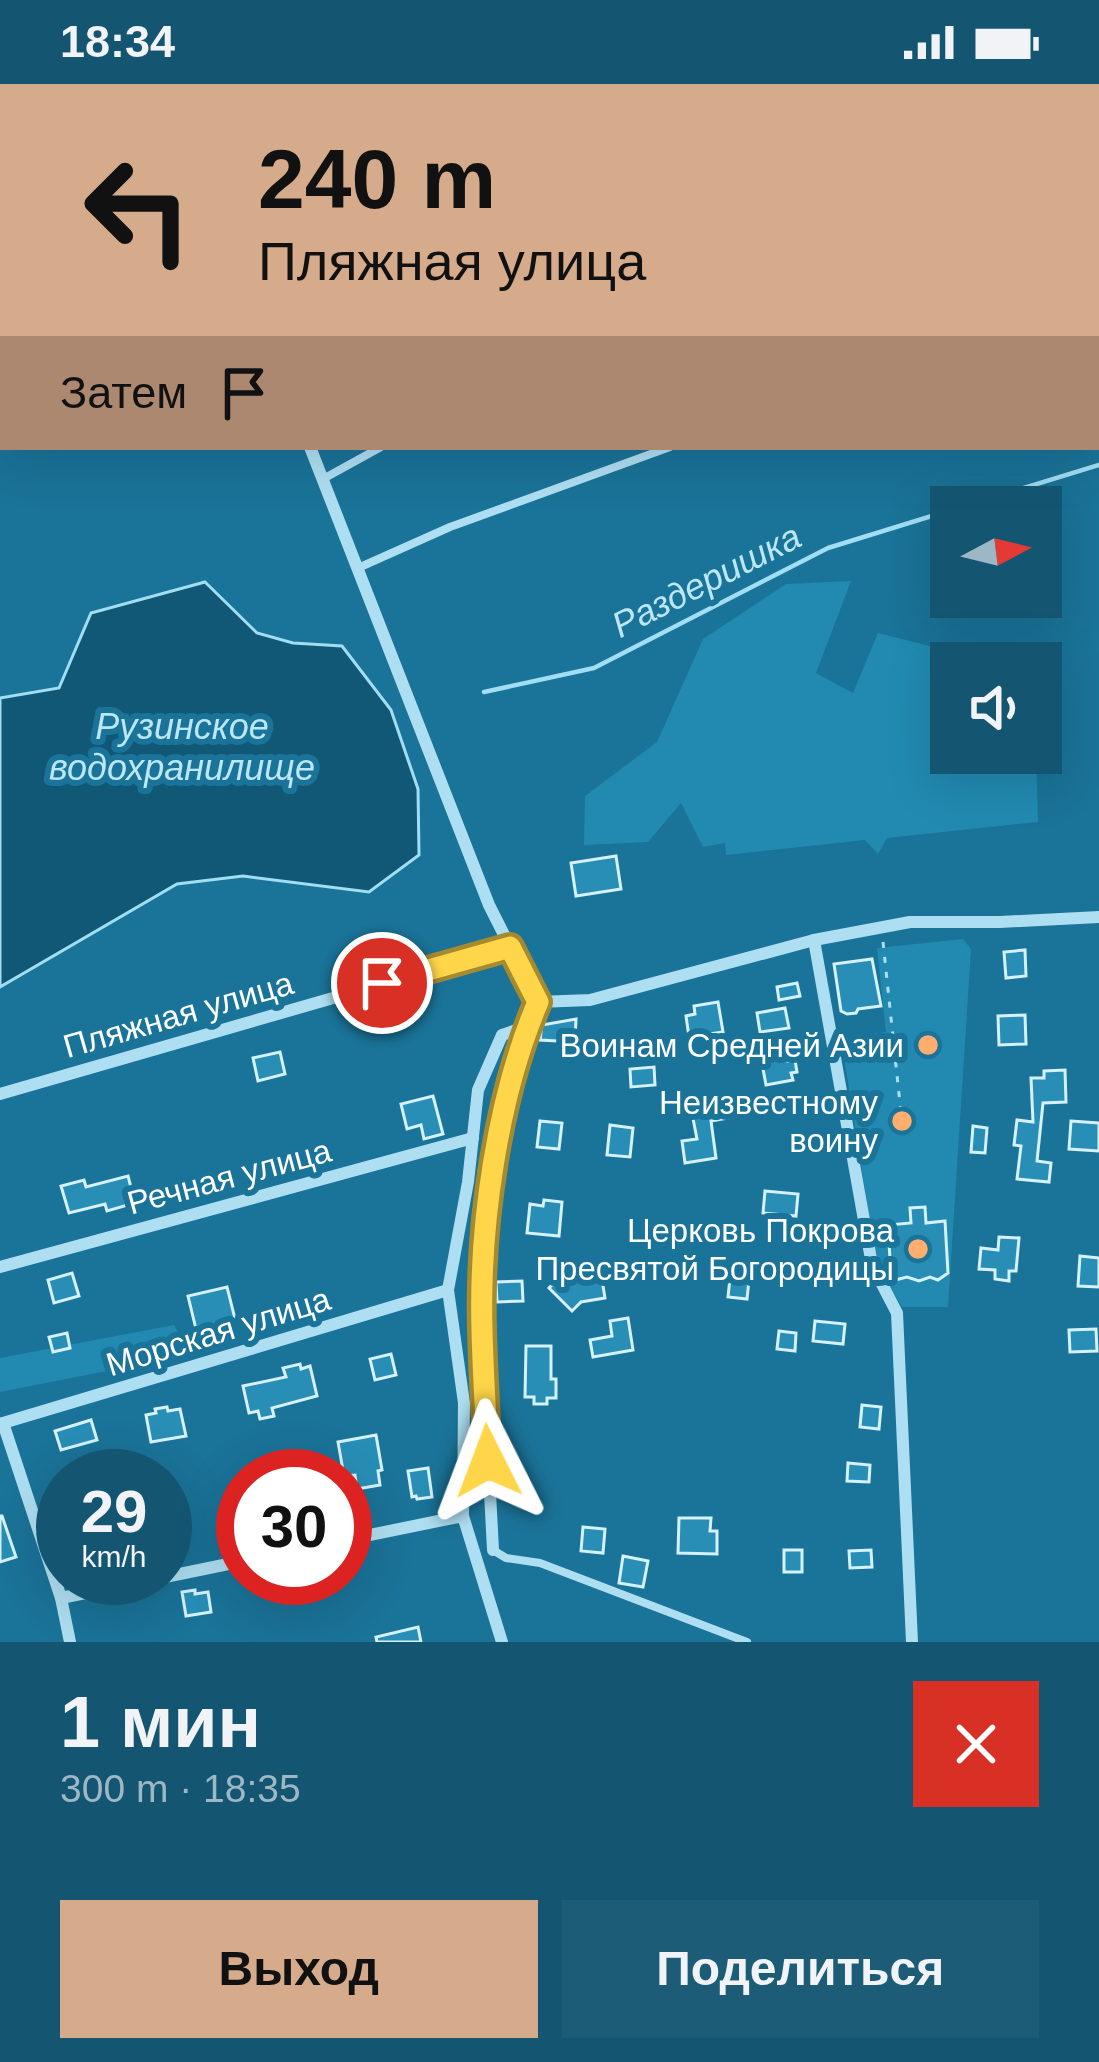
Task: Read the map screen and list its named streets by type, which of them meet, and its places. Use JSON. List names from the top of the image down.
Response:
{
  "streets": {
    "street": ["Пляжная улица", "Речная улица", "Морская улица"]
  },
  "water": ["Раздеришка", "Рузинское водохранилище"],
  "places": ["Воинам Средней Азии", "Неизвестному воину", "Церковь Покрова Пресвятой Богородицы"],
  "north": "right",
  "page": {
    "status": "18:34",
    "turn": ["240 m", "Пляжная улица"],
    "then": "Затем",
    "speed": "29 km/h",
    "limit": "30",
    "heading": ["1 мин", "300 m · 18:35"],
    "buttons": ["Выход", "Поделиться"]
  }
}
